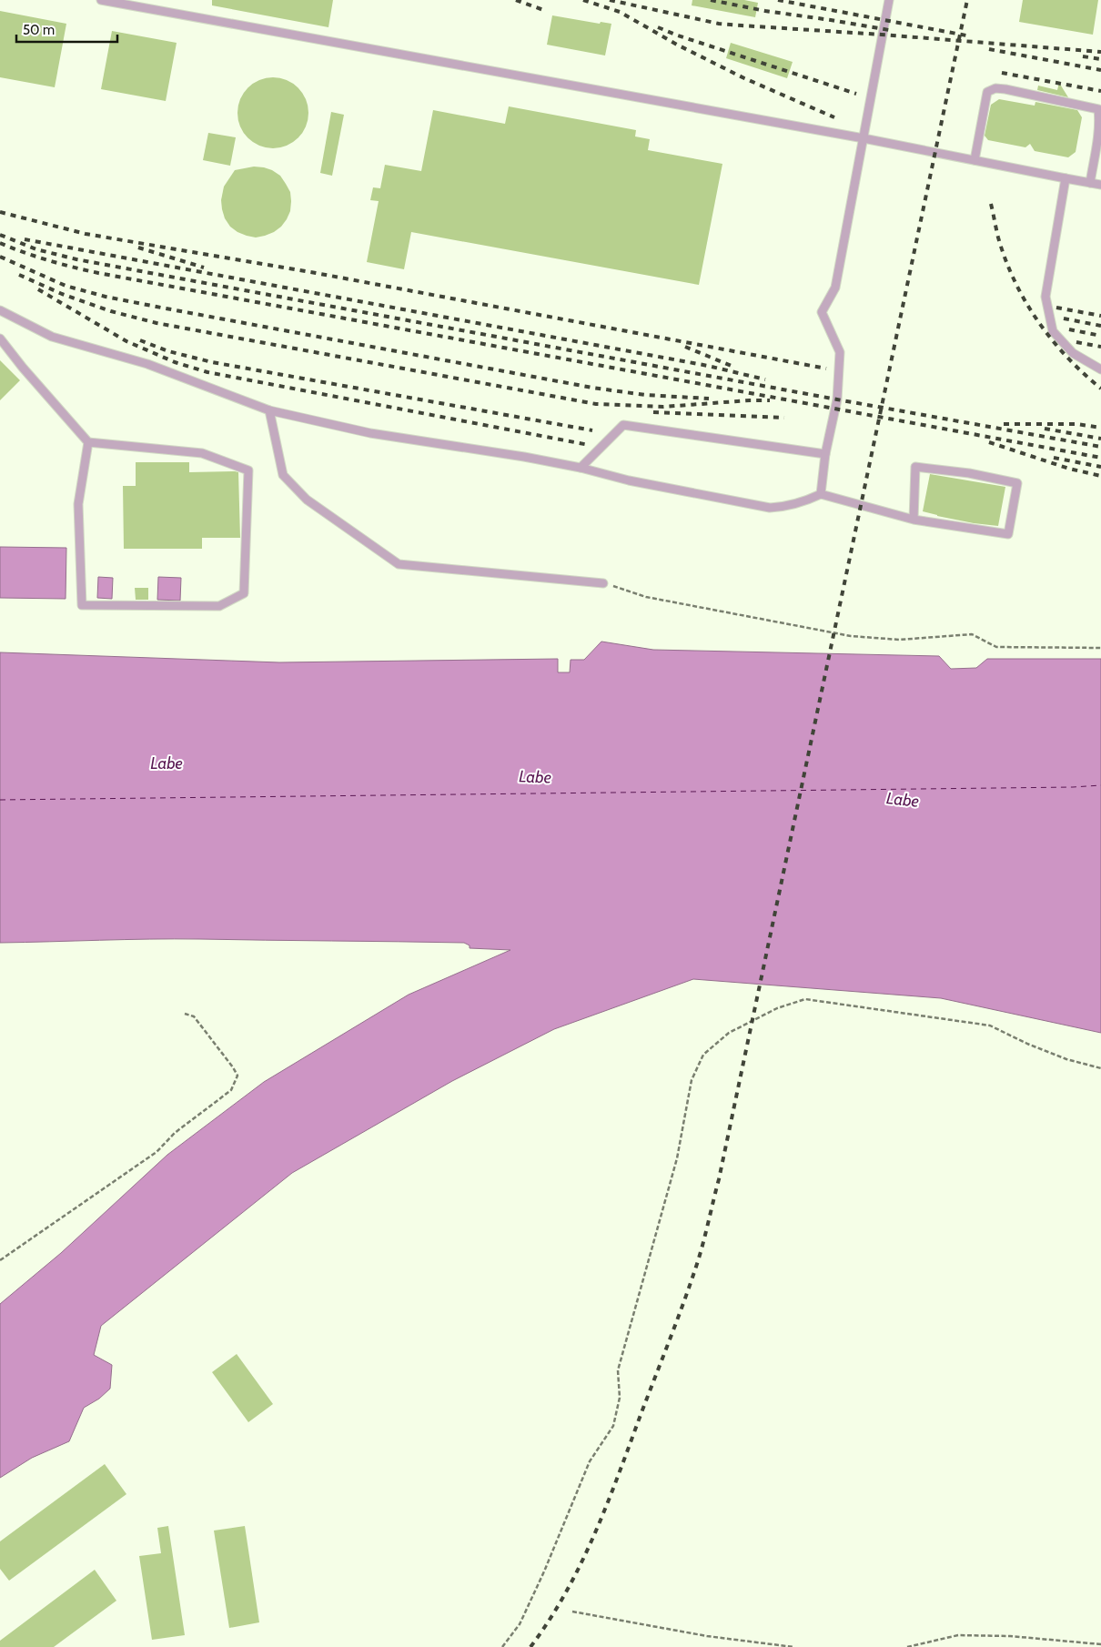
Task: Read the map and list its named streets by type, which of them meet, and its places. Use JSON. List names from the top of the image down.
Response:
{
  "water": ["Labe"],
  "scale_bar": "50 m"
}
